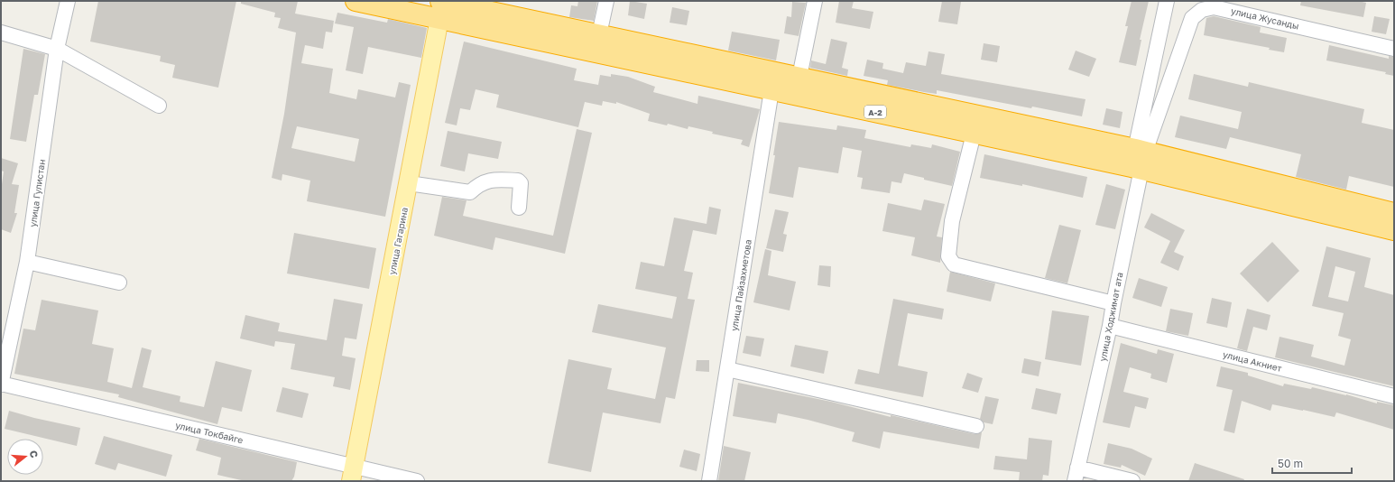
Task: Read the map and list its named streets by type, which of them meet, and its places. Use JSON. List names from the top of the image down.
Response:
{
  "streets": {
    "highway": ["A-2"],
    "main road": ["улица Гагарина"],
    "street": [
      "улица Жусанды",
      "улица Гулистан",
      "улица Пайзахметова",
      "улица Ходжимат ата",
      "улица Акниет",
      "улица Токбайге"
    ]
  },
  "crossings": [
    ["улица Жусанды", "A-2"],
    ["улица Жусанды", "улица Ходжимат ата"],
    ["A-2", "улица Гагарина"],
    ["A-2", "улица Пайзахметова"],
    ["A-2", "улица Ходжимат ата"],
    ["улица Гулистан", "улица Токбайге"],
    ["улица Гагарина", "улица Токбайге"],
    ["улица Ходжимат ата", "улица Акниет"]
  ],
  "scale_bar": "50 m",
  "north": "right"
}
